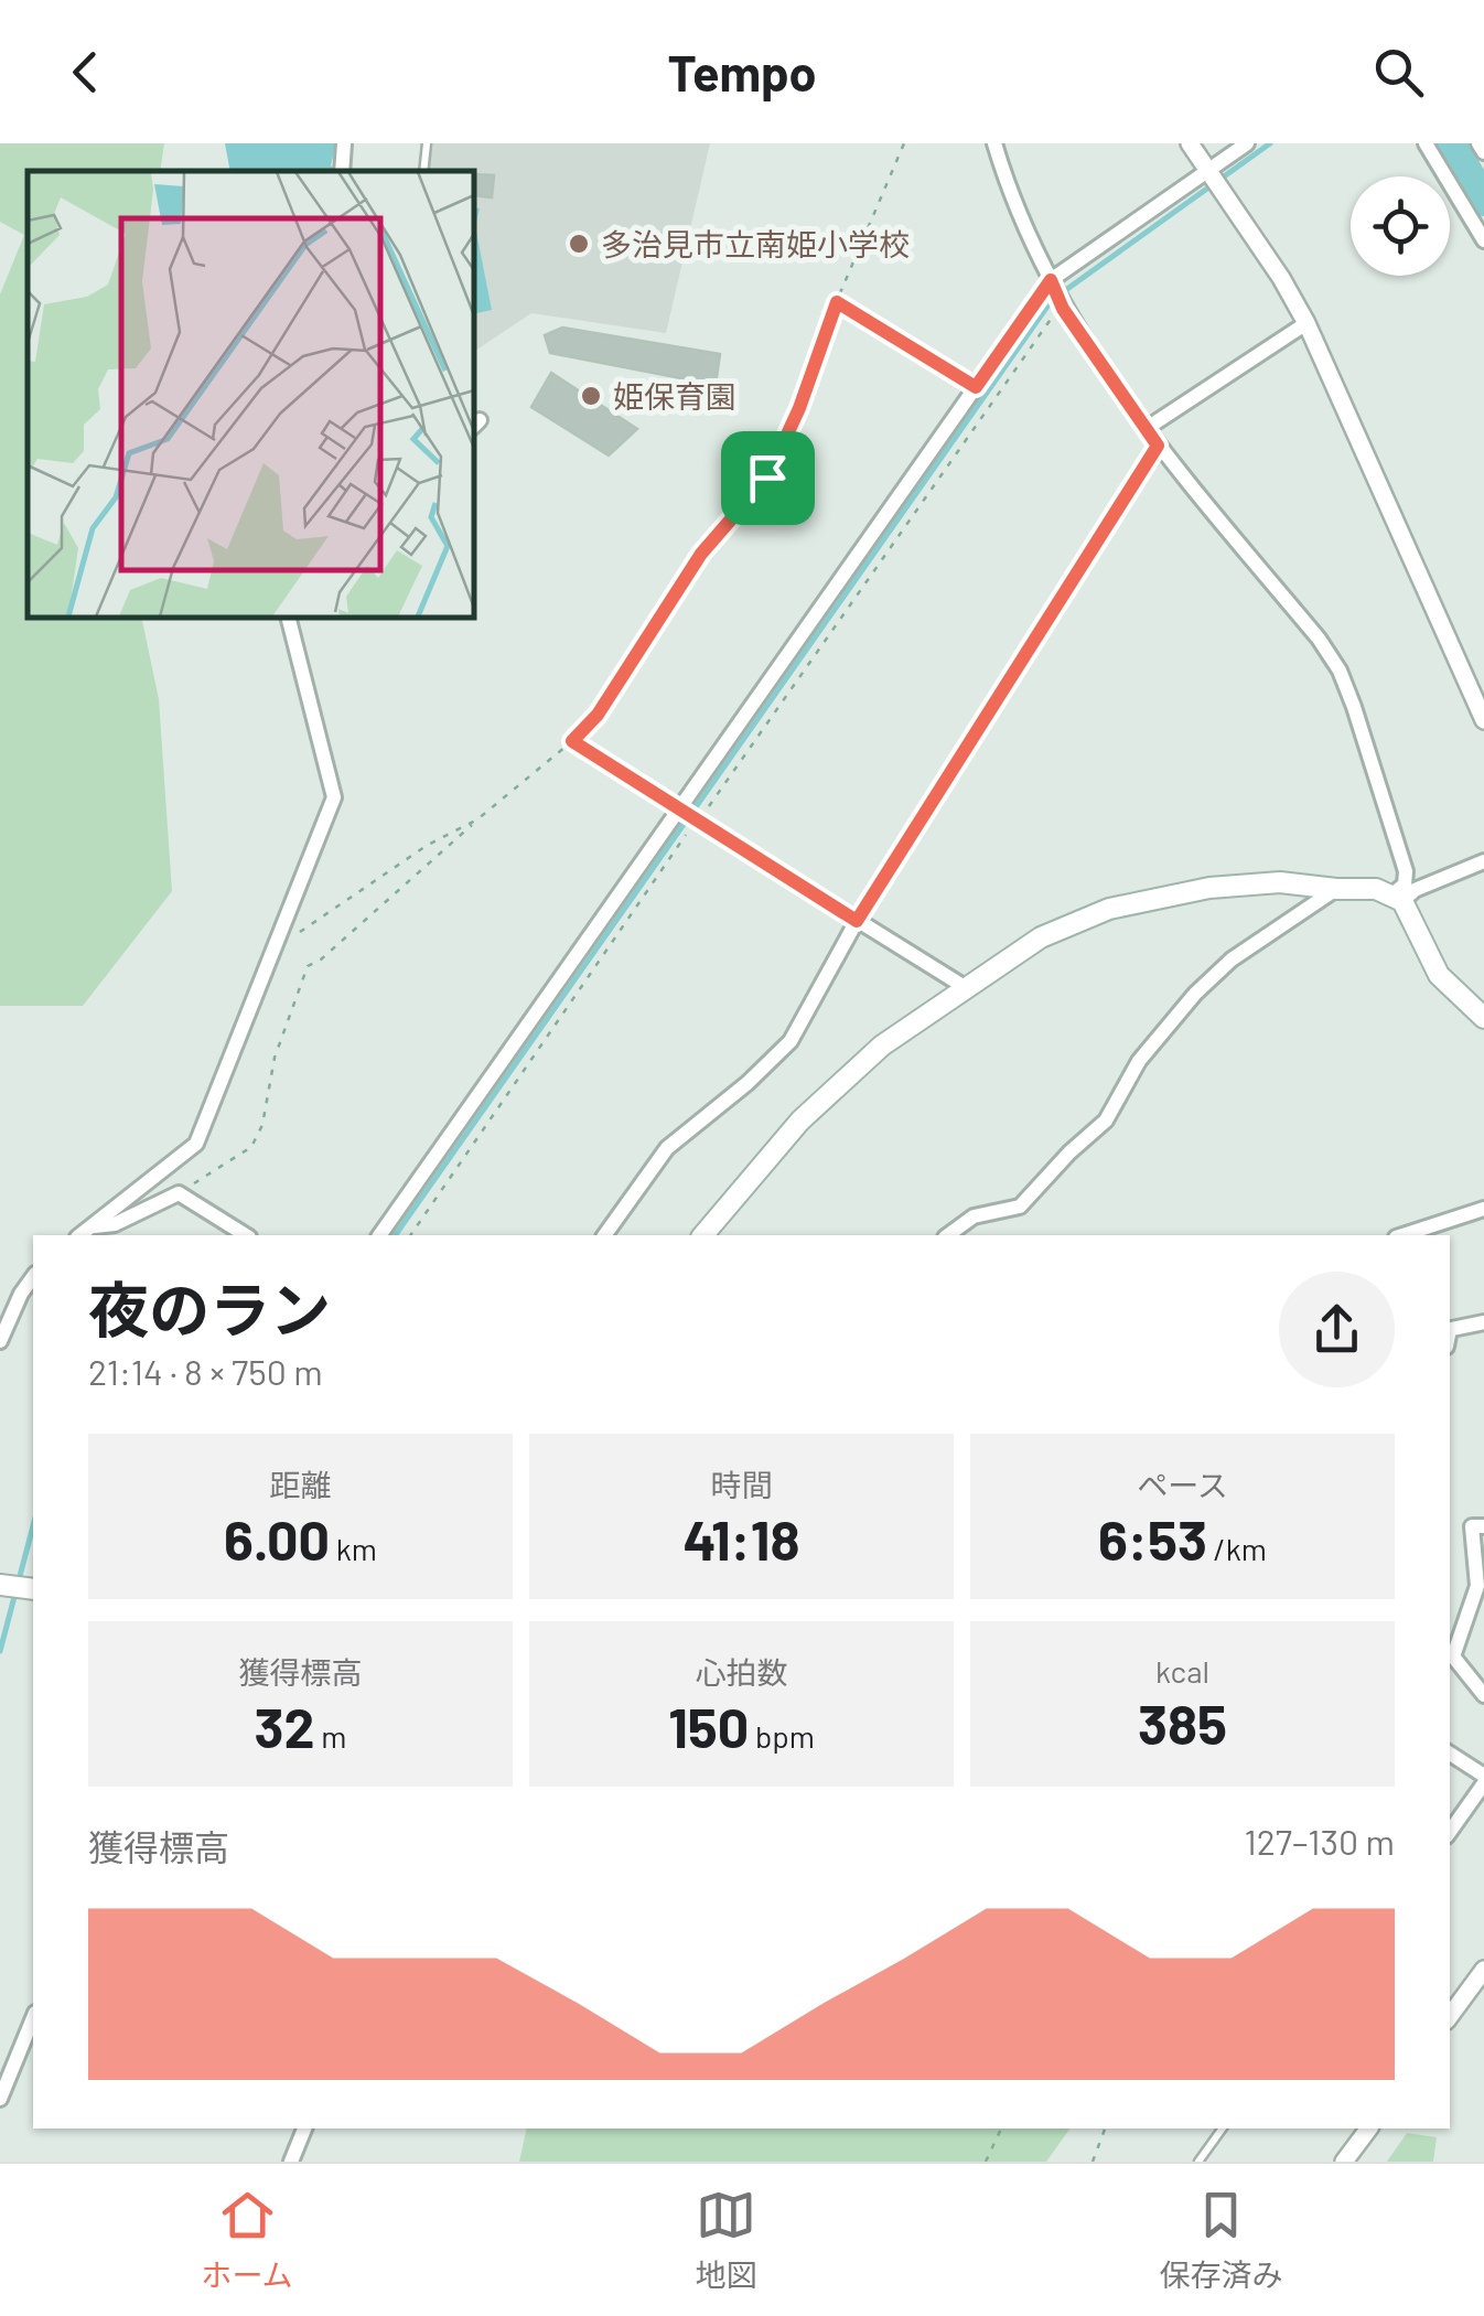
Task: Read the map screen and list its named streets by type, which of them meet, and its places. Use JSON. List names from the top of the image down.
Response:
{
  "places": ["多治見市立南姫小学校", "姫保育園"],
  "page": {
    "header": "Tempo",
    "heading": ["夜のラン", "21:14 · 8 × 750 m"],
    "stats": [
      ["距離", "6.00 km"],
      ["時間", "41:18"],
      ["ペース", "6:53 /km"],
      ["獲得標高", "32 m"],
      ["心拍数", "150 bpm"],
      ["kcal", "385"]
    ],
    "chart": ["獲得標高", "127–130 m"],
    "tabs": ["ホーム", "地図", "保存済み"]
  }
}
